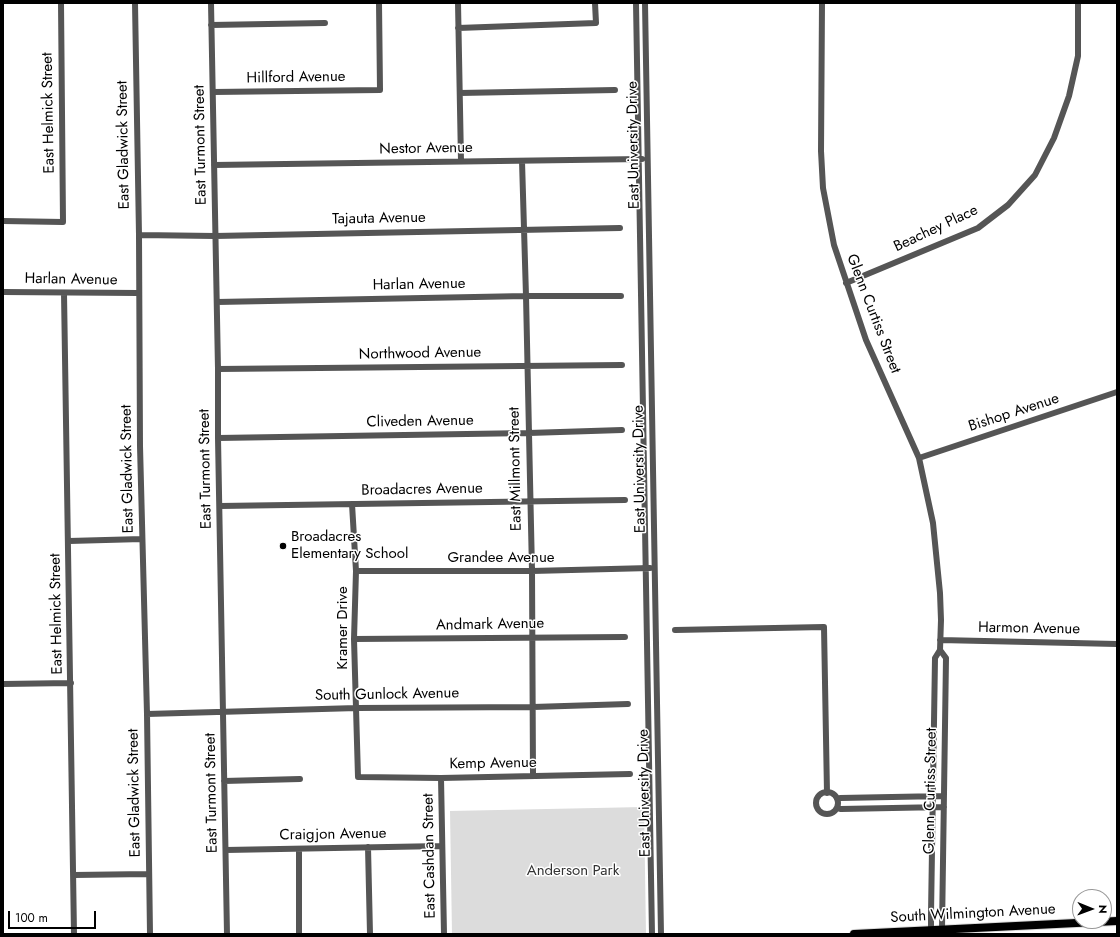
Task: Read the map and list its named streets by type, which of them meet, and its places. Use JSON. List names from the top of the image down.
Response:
{
  "streets": {
    "main road": ["South Wilmington Avenue"],
    "street": [
      "Hillford Avenue",
      "East Helmick Street",
      "East Gladwick Street",
      "East Turmont Street",
      "East University Drive",
      "Nestor Avenue",
      "Tajauta Avenue",
      "Beachey Place",
      "Harlan Avenue",
      "Glenn Curtiss Street",
      "Northwood Avenue",
      "Bishop Avenue",
      "Cliveden Avenue",
      "East Millmont Street",
      "Broadacres Avenue",
      "Grandee Avenue",
      "Andmark Avenue",
      "Kramer Drive",
      "Harmon Avenue",
      "South Gunlock Avenue",
      "Kemp Avenue",
      "Craigjon Avenue",
      "East Cashdan Street"
    ]
  },
  "crossings": [
    ["Hillford Avenue", "East Turmont Street"],
    ["East Helmick Street", "Harlan Avenue"],
    ["East Gladwick Street", "Tajauta Avenue"],
    ["East Gladwick Street", "Harlan Avenue"],
    ["East Gladwick Street", "South Gunlock Avenue"],
    ["East Turmont Street", "Nestor Avenue"],
    ["East Turmont Street", "Tajauta Avenue"],
    ["East Turmont Street", "Harlan Avenue"],
    ["East Turmont Street", "Northwood Avenue"],
    ["East Turmont Street", "Cliveden Avenue"],
    ["East Turmont Street", "Broadacres Avenue"],
    ["East Turmont Street", "South Gunlock Avenue"],
    ["East Turmont Street", "Craigjon Avenue"],
    ["East University Drive", "Nestor Avenue"],
    ["East University Drive", "Grandee Avenue"],
    ["Nestor Avenue", "East Millmont Street"],
    ["Tajauta Avenue", "East Millmont Street"],
    ["Beachey Place", "Glenn Curtiss Street"],
    ["Harlan Avenue", "East Millmont Street"],
    ["Glenn Curtiss Street", "Bishop Avenue"],
    ["Glenn Curtiss Street", "Harmon Avenue"],
    ["Glenn Curtiss Street", "South Wilmington Avenue"],
    ["Northwood Avenue", "East Millmont Street"],
    ["Cliveden Avenue", "East Millmont Street"],
    ["East Millmont Street", "Broadacres Avenue"],
    ["East Millmont Street", "Grandee Avenue"],
    ["East Millmont Street", "Andmark Avenue"],
    ["East Millmont Street", "South Gunlock Avenue"],
    ["East Millmont Street", "Kemp Avenue"],
    ["Broadacres Avenue", "Kramer Drive"],
    ["Grandee Avenue", "Kramer Drive"],
    ["Andmark Avenue", "Kramer Drive"],
    ["Kramer Drive", "South Gunlock Avenue"],
    ["Kramer Drive", "Kemp Avenue"],
    ["Kemp Avenue", "East Cashdan Street"],
    ["Craigjon Avenue", "East Cashdan Street"]
  ],
  "parks": ["Anderson Park"],
  "places": ["Broadacres Elementary School"],
  "scale_bar": "100 m",
  "north": "right"
}
